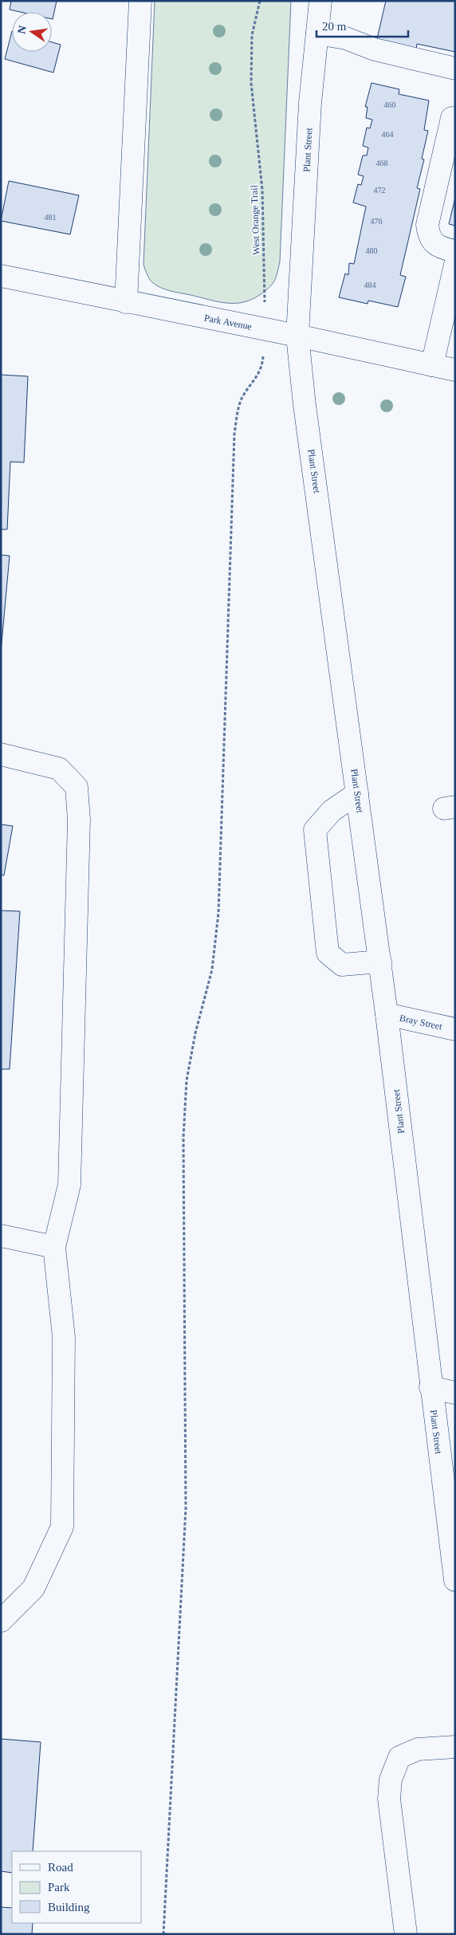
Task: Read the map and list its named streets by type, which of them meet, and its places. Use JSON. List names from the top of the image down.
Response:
{
  "streets": {
    "main road": ["Plant Street", "Park Avenue", "Bray Street"],
    "path": ["West Orange Trail"]
  },
  "crossings": [
    ["Plant Street", "Park Avenue"],
    ["Plant Street", "Bray Street"],
    ["West Orange Trail", "Park Avenue"]
  ],
  "house_numbers": [
    "460",
    "464",
    "468",
    "472",
    "481",
    "476",
    "480",
    "484"
  ],
  "legend": ["Road", "Park", "Building"],
  "scale_bar": "20 m",
  "north": "left"
}
